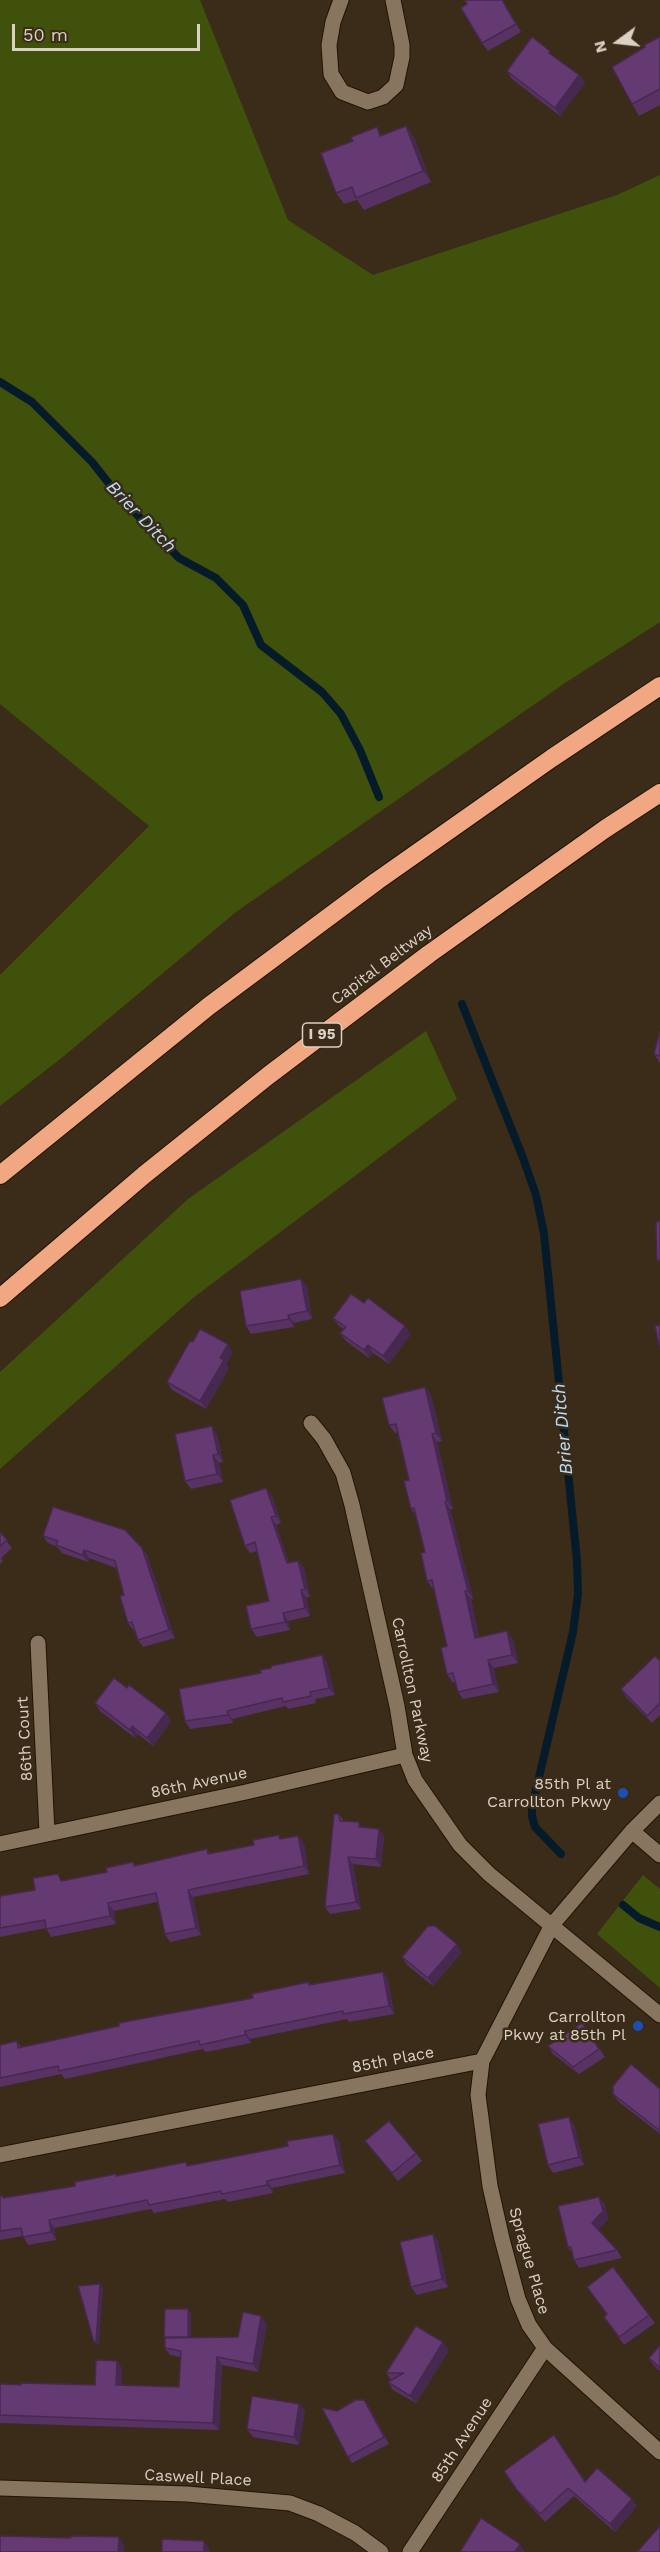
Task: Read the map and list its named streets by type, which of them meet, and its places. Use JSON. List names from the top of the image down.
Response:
{
  "streets": {
    "highway": ["Capital Beltway", "I 95"],
    "street": [
      "Carrollton Parkway",
      "86th Court",
      "86th Avenue",
      "85th Place",
      "Sprague Place",
      "85th Avenue",
      "Caswell Place"
    ]
  },
  "crossings": [
    ["Carrollton Parkway", "86th Avenue"],
    ["86th Court", "86th Avenue"],
    ["85th Place", "Sprague Place"],
    ["Sprague Place", "85th Avenue"]
  ],
  "water": ["Brier Ditch"],
  "places": ["85th Pl at Carrollton Pkwy", "Carrollton Pkwy at 85th Pl"],
  "scale_bar": "50 m",
  "north": "left"
}
